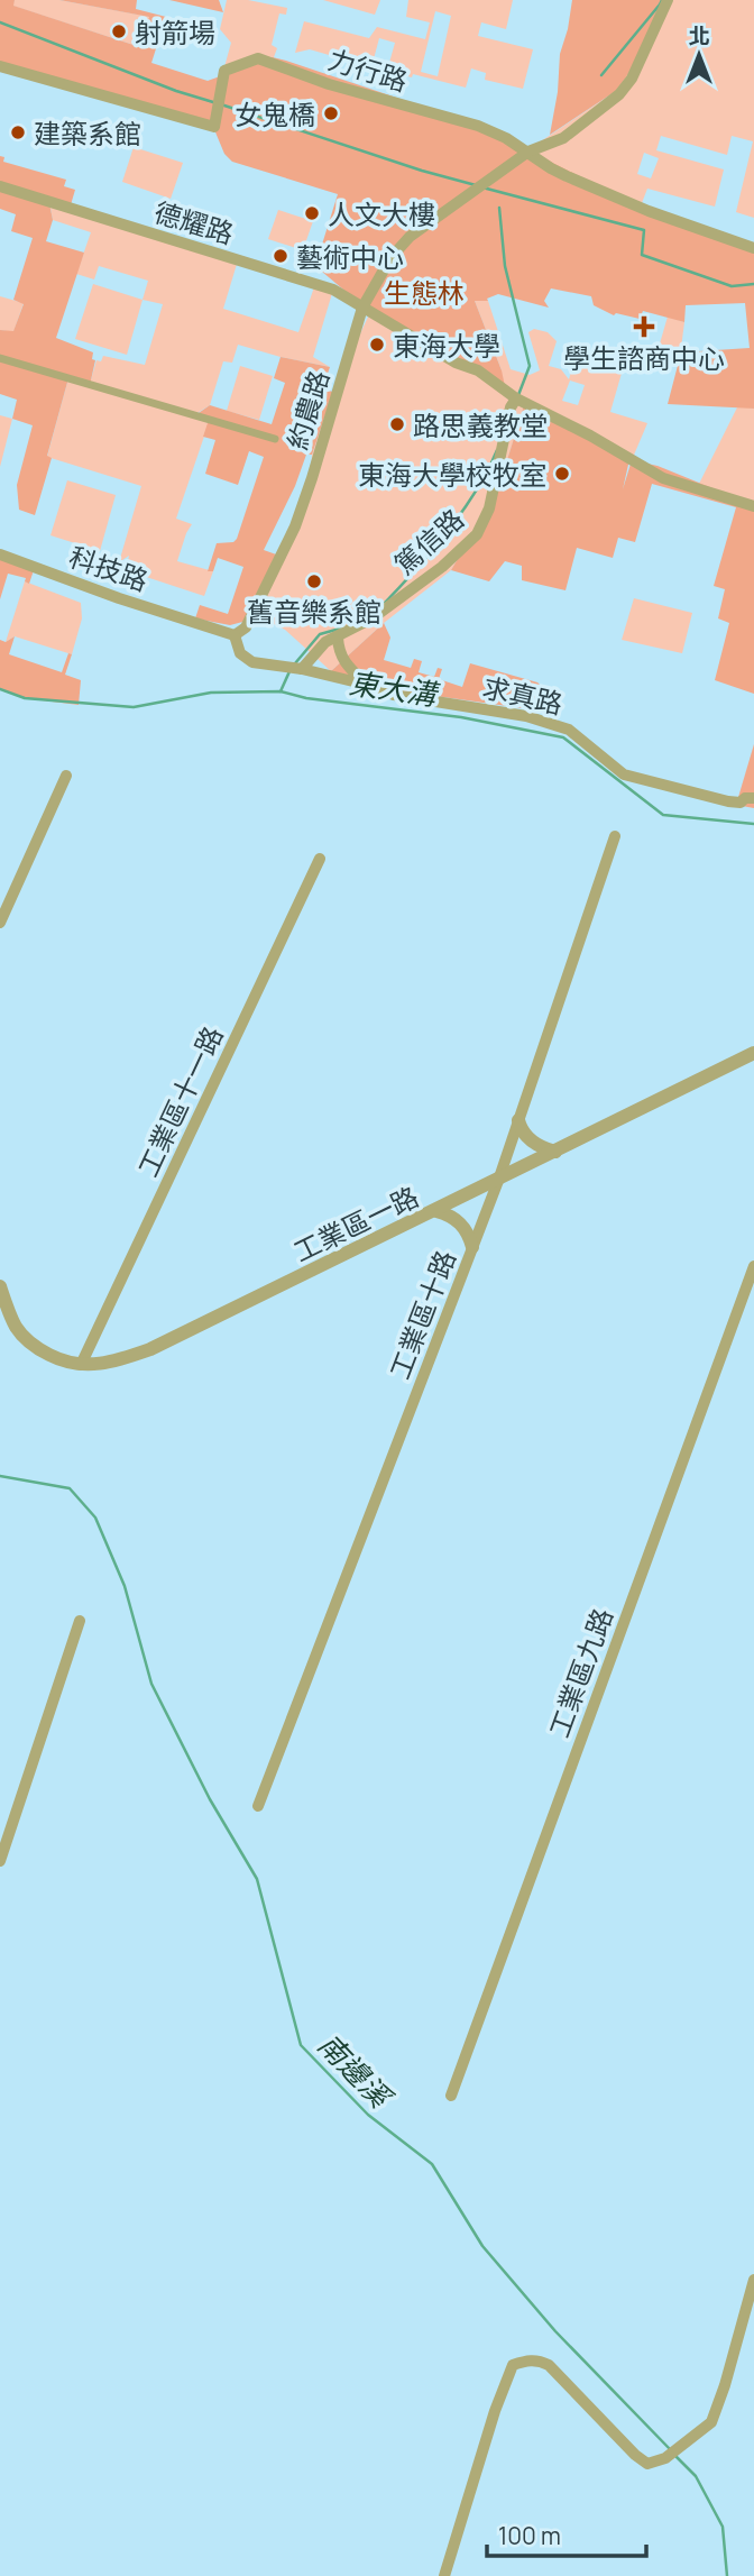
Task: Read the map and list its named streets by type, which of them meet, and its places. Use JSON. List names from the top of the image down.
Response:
{
  "streets": {
    "street": [
      "力行路",
      "德耀路",
      "約農路",
      "篤信路",
      "科技路",
      "求真路",
      "工業區十一路",
      "工業區一路",
      "工業區十路",
      "工業區九路"
    ]
  },
  "crossings": [
    ["力行路", "約農路"],
    ["德耀路", "約農路"],
    ["約農路", "科技路"],
    ["約農路", "求真路"],
    ["篤信路", "求真路"],
    ["科技路", "求真路"],
    ["工業區十一路", "工業區一路"],
    ["工業區一路", "工業區十路"]
  ],
  "water": ["東大溝", "南邊溪"],
  "parks": ["生態林"],
  "places": {
    "other": [
      "射箭場",
      "女鬼橋",
      "建築系館",
      "人文大樓",
      "藝術中心",
      "東海大學",
      "路思義教堂",
      "東海大學校牧室",
      "舊音樂系館"
    ],
    "health": ["學生諮商中心"]
  },
  "scale_bar": "100 m",
  "north": "top"
}
